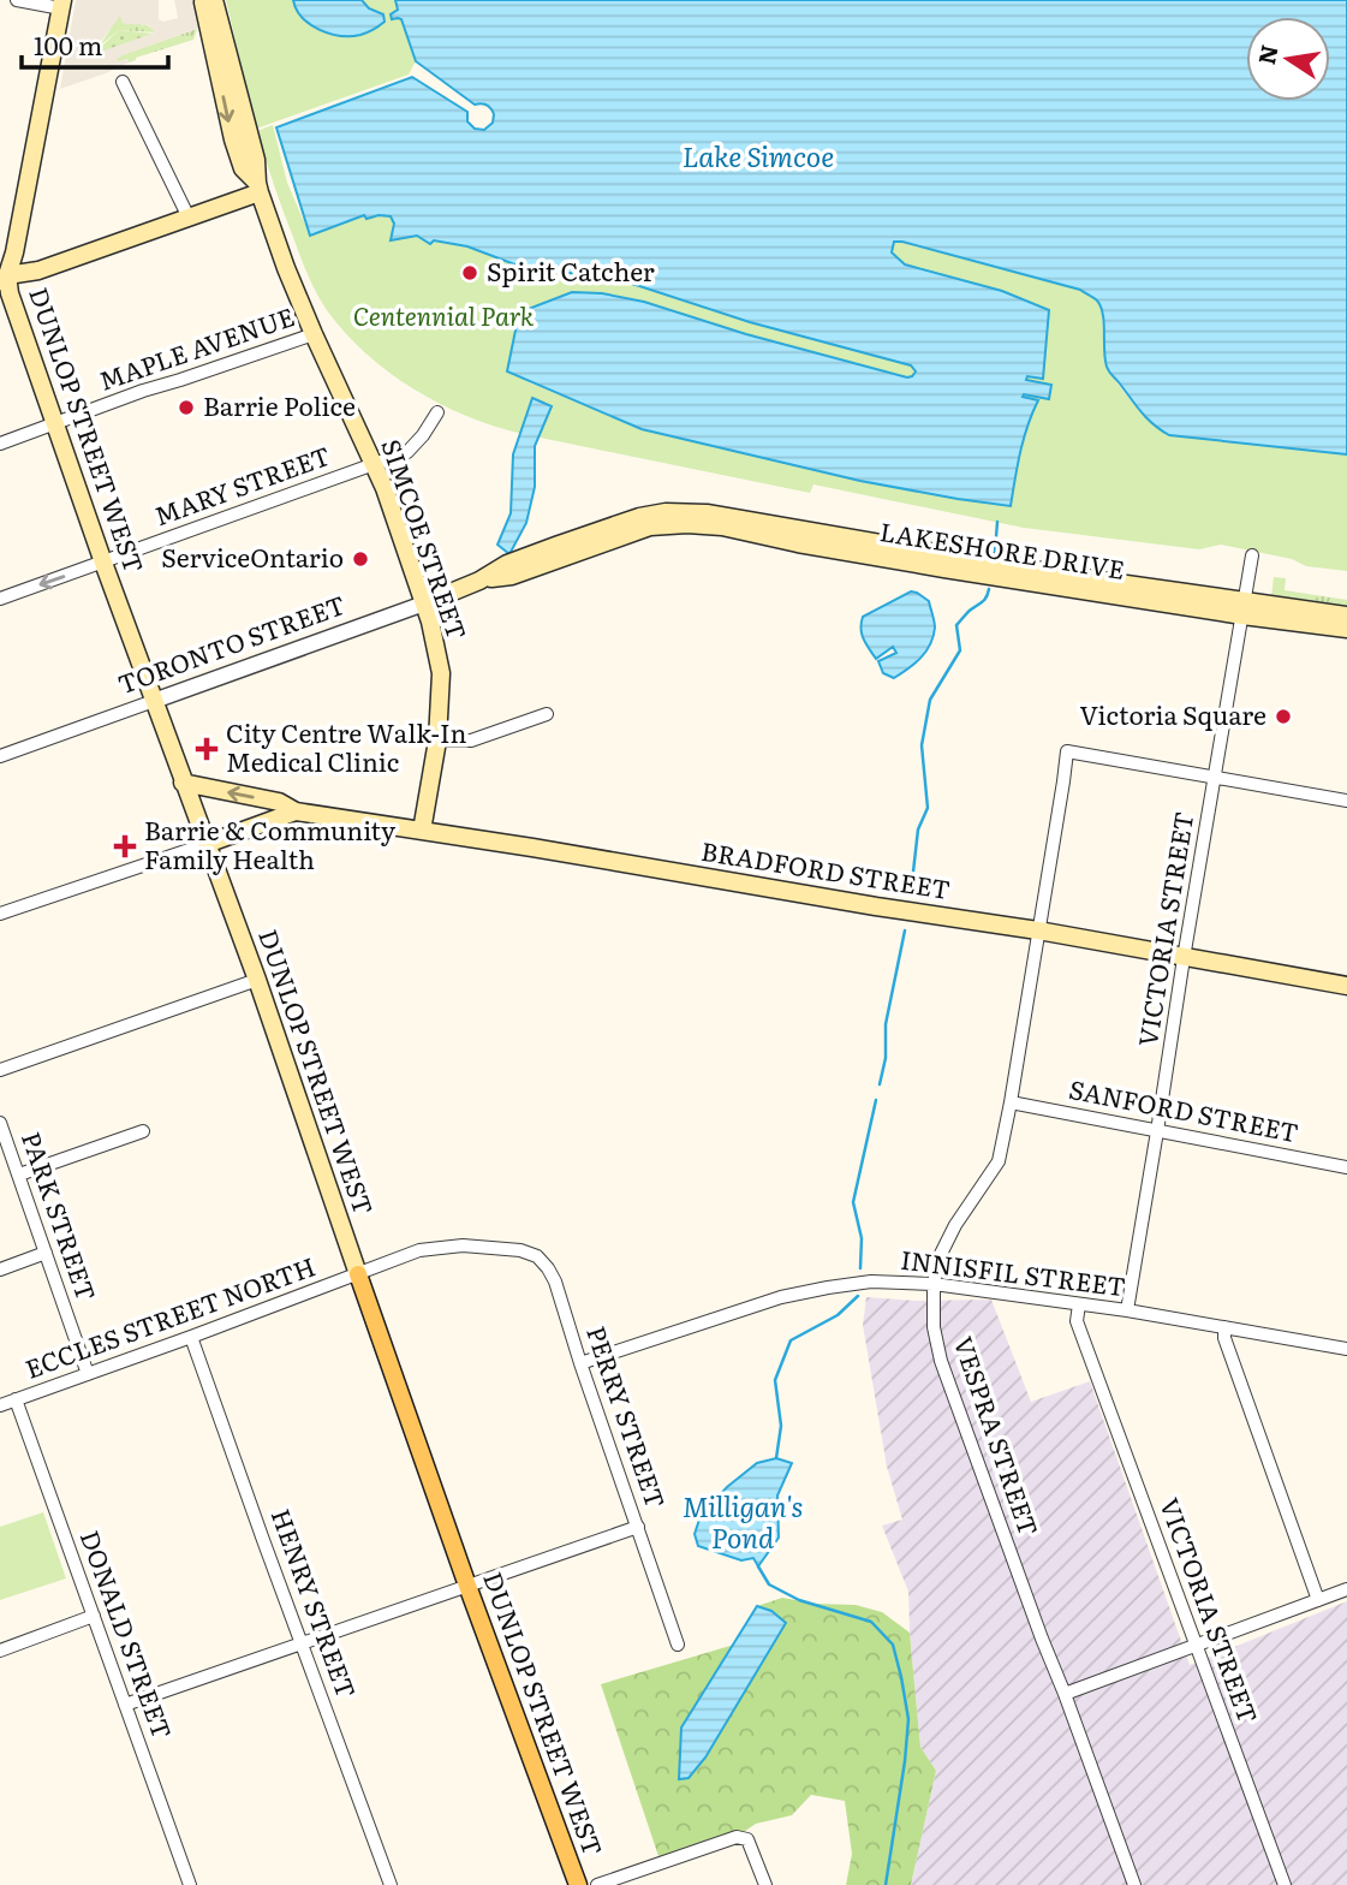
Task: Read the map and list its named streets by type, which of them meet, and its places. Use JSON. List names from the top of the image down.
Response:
{
  "streets": {
    "main road": [
      "DUNLOP STREET WEST",
      "SIMCOE STREET",
      "LAKESHORE DRIVE",
      "TORONTO STREET",
      "BRADFORD STREET"
    ],
    "street": [
      "MAPLE AVENUE",
      "MARY STREET",
      "VICTORIA STREET",
      "SANFORD STREET",
      "PARK STREET",
      "INNISFIL STREET",
      "ECCLES STREET NORTH",
      "PERRY STREET",
      "VESPRA STREET",
      "HENRY STREET",
      "DONALD STREET"
    ]
  },
  "crossings": [
    ["MAPLE AVENUE", "DUNLOP STREET WEST"],
    ["MAPLE AVENUE", "SIMCOE STREET"],
    ["DUNLOP STREET WEST", "MARY STREET"],
    ["DUNLOP STREET WEST", "TORONTO STREET"],
    ["DUNLOP STREET WEST", "BRADFORD STREET"],
    ["DUNLOP STREET WEST", "ECCLES STREET NORTH"],
    ["MARY STREET", "SIMCOE STREET"],
    ["SIMCOE STREET", "TORONTO STREET"],
    ["SIMCOE STREET", "BRADFORD STREET"],
    ["LAKESHORE DRIVE", "TORONTO STREET"],
    ["LAKESHORE DRIVE", "VICTORIA STREET"],
    ["BRADFORD STREET", "VICTORIA STREET"],
    ["BRADFORD STREET", "VESPRA STREET"],
    ["VICTORIA STREET", "SANFORD STREET"],
    ["VICTORIA STREET", "INNISFIL STREET"],
    ["VICTORIA STREET", "VESPRA STREET"],
    ["SANFORD STREET", "VESPRA STREET"],
    ["PARK STREET", "ECCLES STREET NORTH"],
    ["INNISFIL STREET", "PERRY STREET"],
    ["INNISFIL STREET", "VESPRA STREET"],
    ["ECCLES STREET NORTH", "PERRY STREET"],
    ["ECCLES STREET NORTH", "HENRY STREET"],
    ["ECCLES STREET NORTH", "DONALD STREET"]
  ],
  "water": ["Lake Simcoe", "Milligan's Pond"],
  "parks": ["Centennial Park"],
  "places": {
    "other": [
      "Spirit Catcher",
      "Barrie Police",
      "ServiceOntario",
      "Victoria Square"
    ],
    "health": ["City Centre Walk-In Medical Clinic", "Barrie & Community Family Health"]
  },
  "scale_bar": "100 m",
  "north": "left"
}
